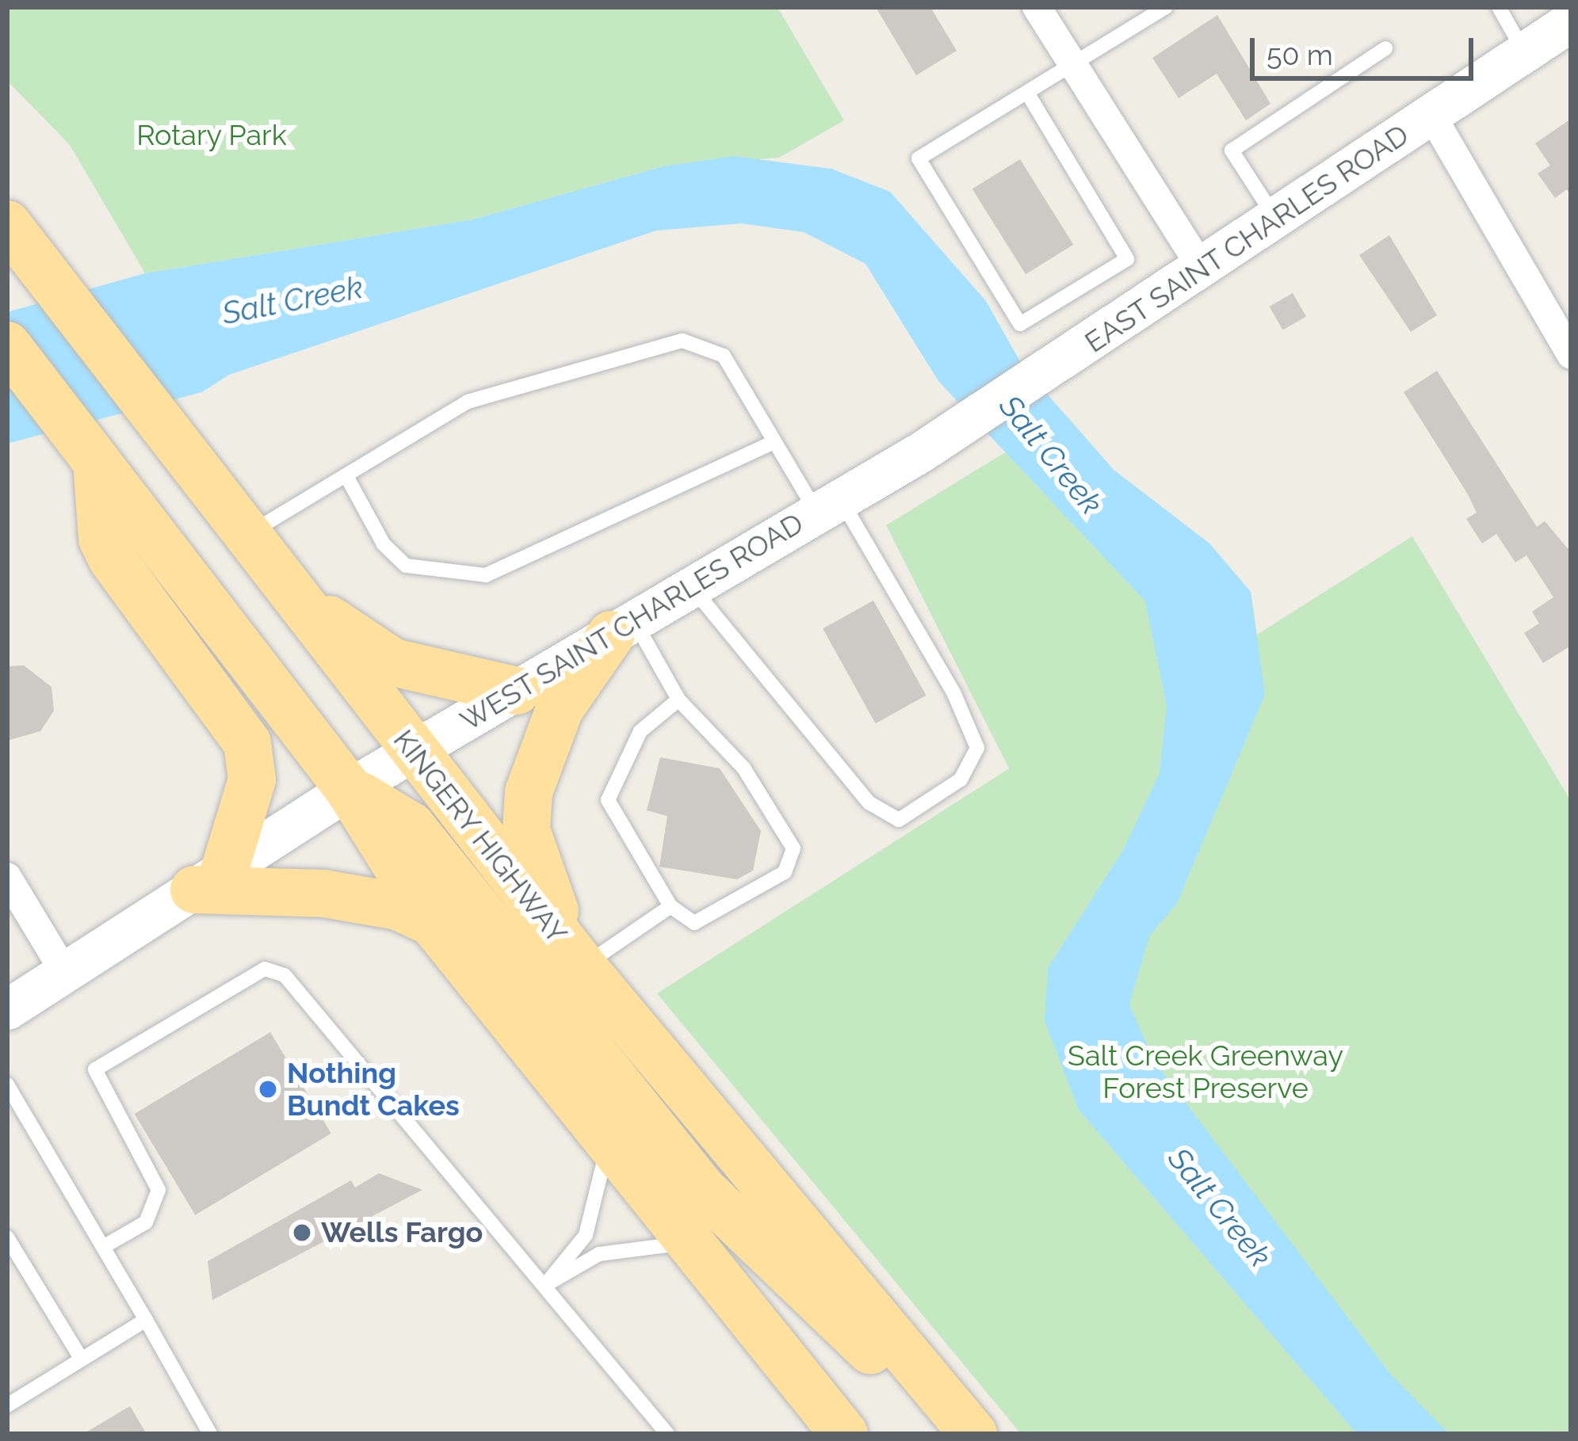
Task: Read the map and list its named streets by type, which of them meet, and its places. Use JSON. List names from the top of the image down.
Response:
{
  "streets": {
    "highway": ["KINGERY HIGHWAY"],
    "main road": ["EAST SAINT CHARLES ROAD", "WEST SAINT CHARLES ROAD"]
  },
  "crossings": [
    ["EAST SAINT CHARLES ROAD", "WEST SAINT CHARLES ROAD"],
    ["WEST SAINT CHARLES ROAD", "KINGERY HIGHWAY"]
  ],
  "water": ["Salt Creek"],
  "parks": ["Rotary Park", "Salt Creek Greenway Forest Preserve"],
  "places": ["Nothing Bundt Cakes", "Wells Fargo"],
  "scale_bar": "50 m"
}
